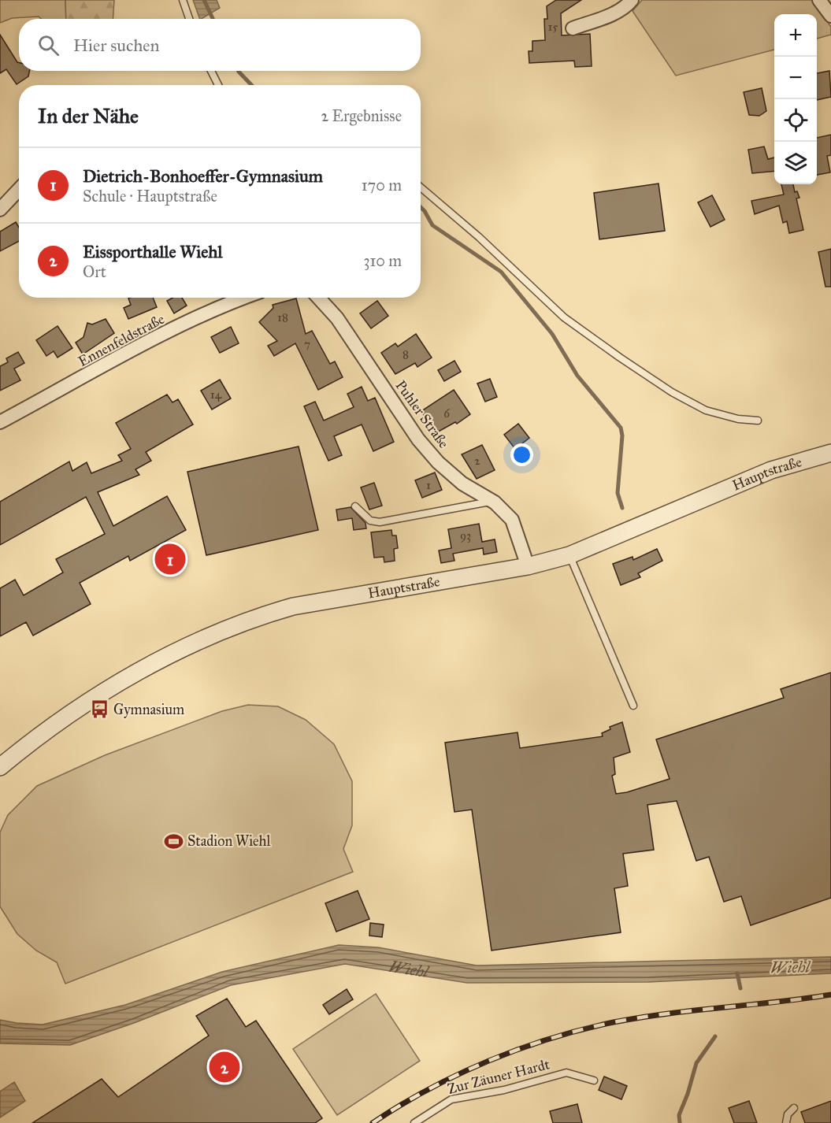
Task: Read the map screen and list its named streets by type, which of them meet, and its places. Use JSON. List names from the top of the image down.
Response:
{
  "streets": {
    "street": ["Ennenfeldstraße", "Puhler Straße", "Hauptstraße"],
    "lane": ["Zur Zäuner Hardt"]
  },
  "crossings": [
    ["Puhler Straße", "Hauptstraße"]
  ],
  "water": ["Wiehl"],
  "places": {
    "bus stop": ["Gymnasium"],
    "sports": ["Stadion Wiehl"]
  },
  "house_numbers": [
    "15",
    "18",
    "7",
    "8",
    "14",
    "6",
    "2",
    "1",
    "93"
  ],
  "page": {
    "map_buttons": ["+", "−"],
    "search": "Hier suchen",
    "heading": ["In der Nähe", "2 Ergebnisse"],
    "list": [
      {
        "mark": "1",
        "name": "Dietrich-Bonhoeffer-Gymnasium",
        "note": "Schule · Hauptstraße",
        "value": "170 m"
      },
      {
        "mark": "2",
        "name": "Eissporthalle Wiehl",
        "note": "Ort",
        "value": "310 m"
      }
    ],
    "pins": ["1", "2"]
  }
}
